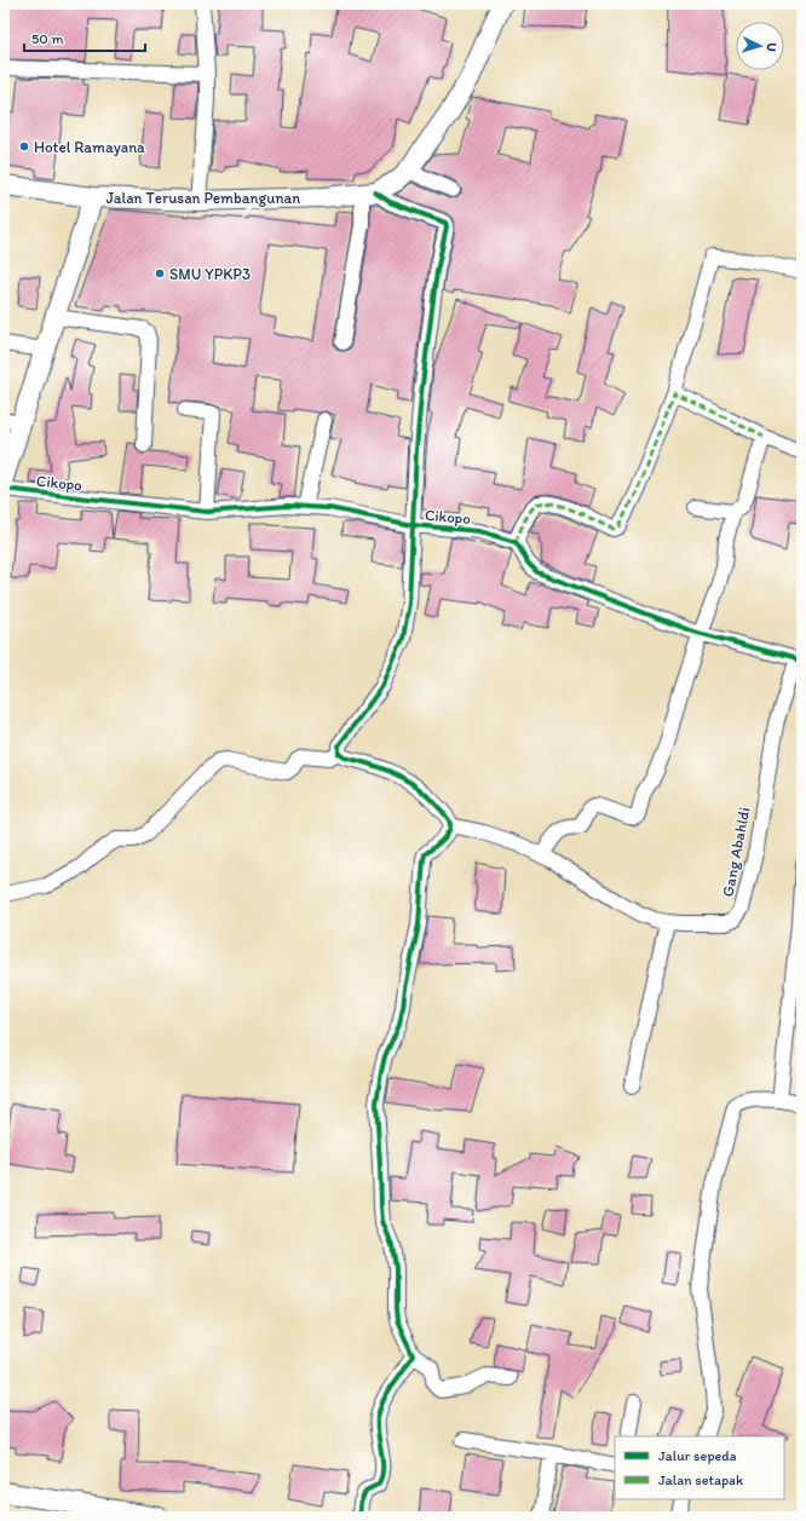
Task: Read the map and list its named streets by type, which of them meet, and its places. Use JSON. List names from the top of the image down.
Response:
{
  "streets": {
    "street": ["Jalan Terusan Pembangunan", "Cikopo", "Gang Abahldi"]
  },
  "places": ["Hotel Ramayana", "SMU YPKP3"],
  "legend": ["Jalur sepeda", "Jalan setapak"],
  "scale_bar": "50 m",
  "north": "right"
}
